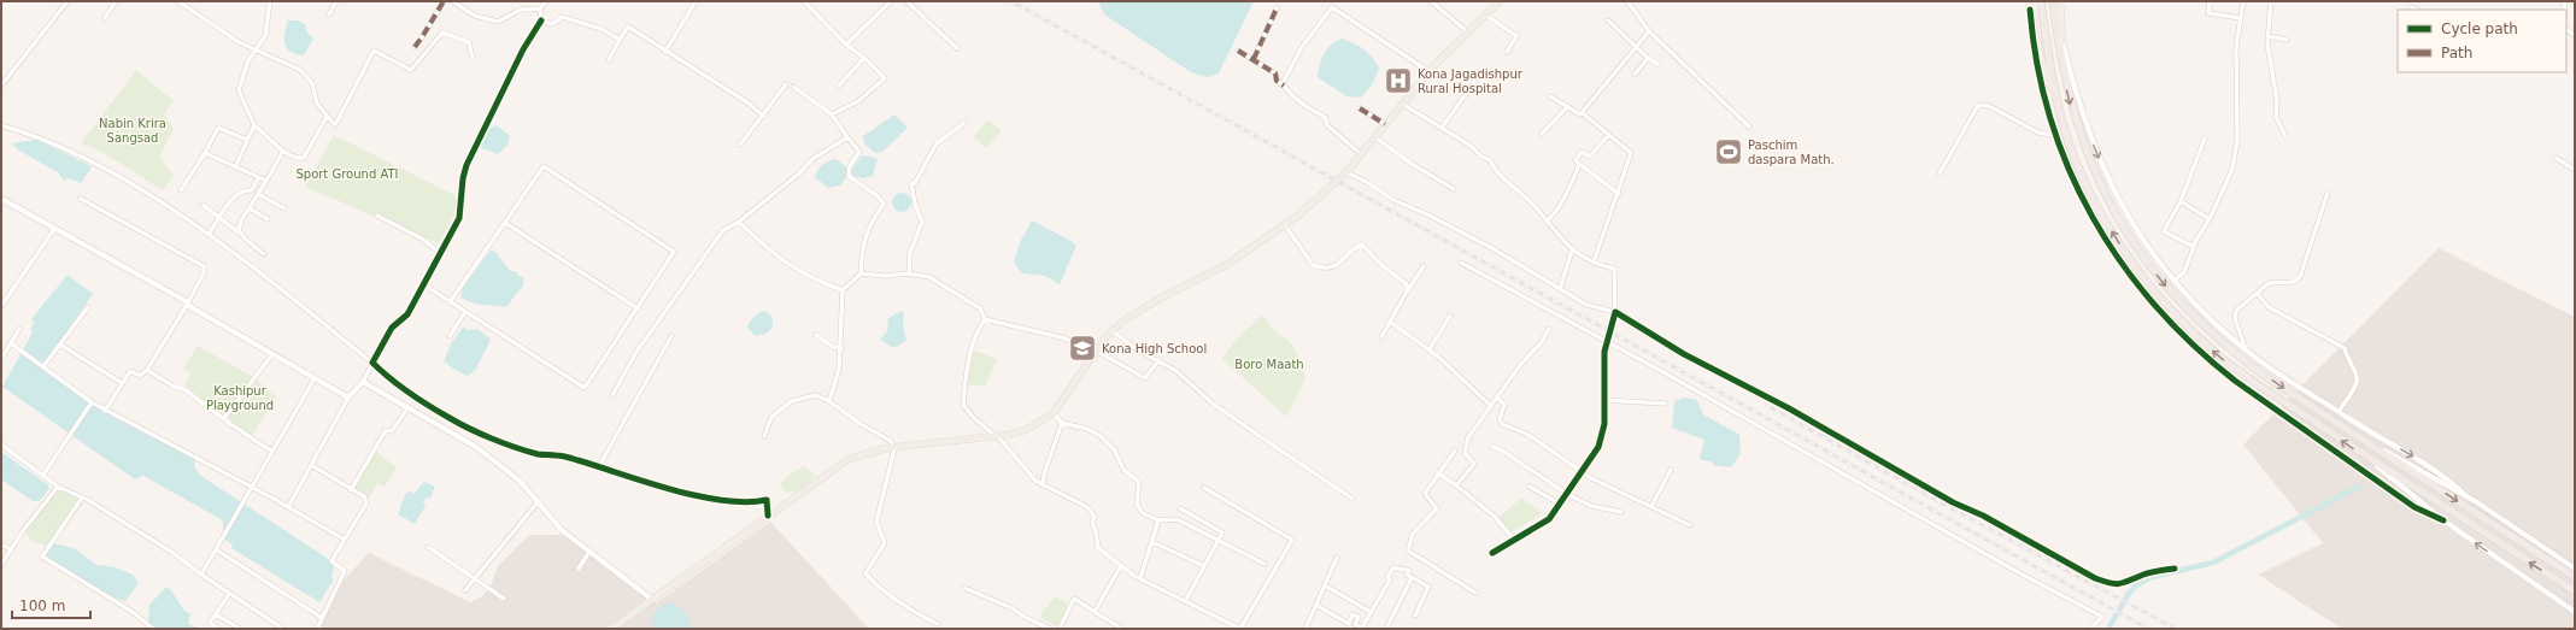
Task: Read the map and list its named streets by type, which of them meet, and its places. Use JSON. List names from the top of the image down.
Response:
{
  "parks": [
    "Nabin Krira Sangsad",
    "Sport Ground ATI",
    "Boro Maath",
    "Kashipur Playground"
  ],
  "places": {
    "hospital": ["Kona Jagadishpur Rural Hospital"],
    "sports": ["Paschim daspara Math."],
    "school or university": ["Kona High School"]
  },
  "legend": ["Cycle path", "Path"],
  "scale_bar": "100 m"
}
